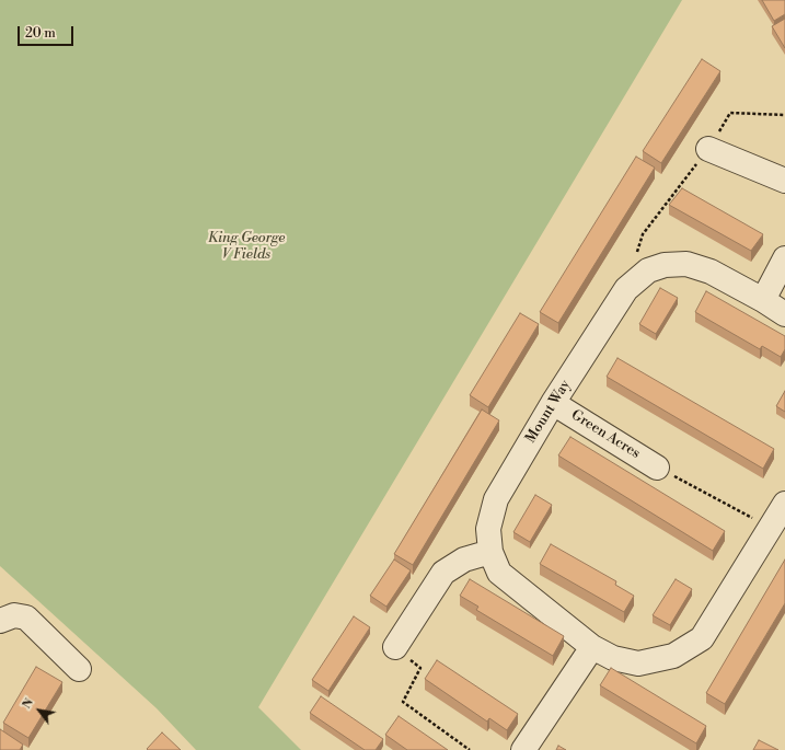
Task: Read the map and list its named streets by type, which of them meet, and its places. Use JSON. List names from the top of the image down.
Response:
{
  "streets": {
    "street": ["Mount Way", "Green Acres"]
  },
  "crossings": [
    ["Mount Way", "Green Acres"]
  ],
  "parks": ["King George V Fields"],
  "scale_bar": "20 m",
  "north": "top left"
}
